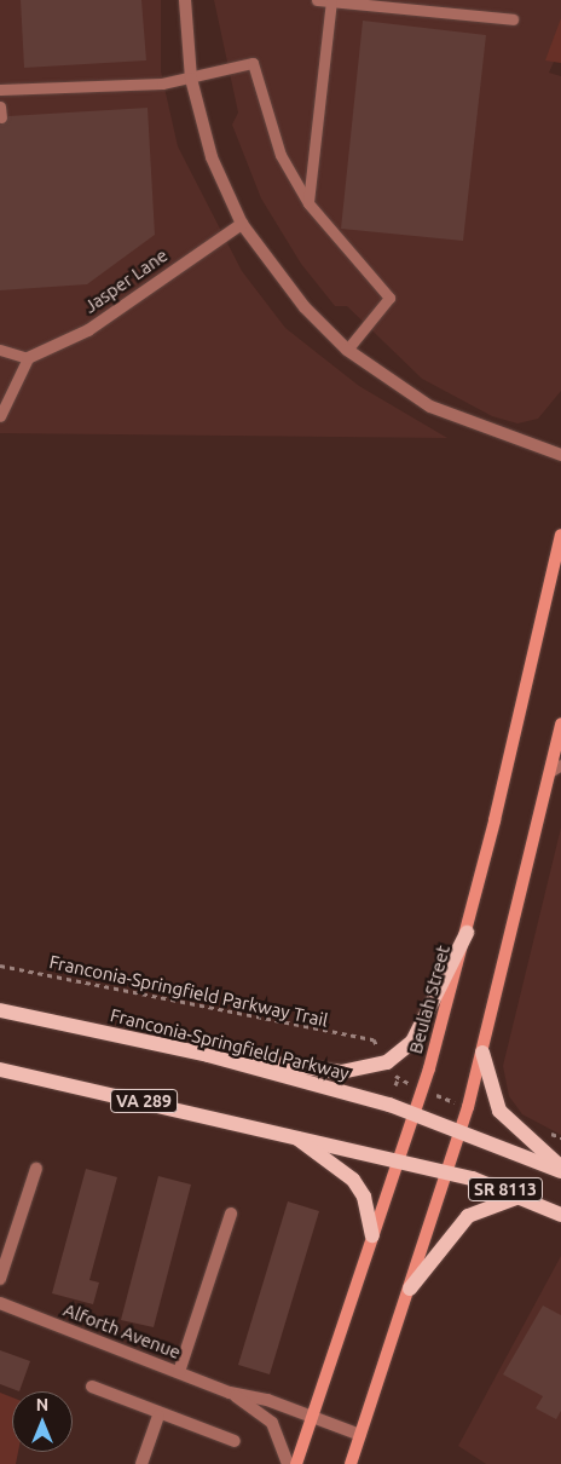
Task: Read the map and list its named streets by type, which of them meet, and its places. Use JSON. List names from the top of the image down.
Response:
{
  "streets": {
    "main road": [
      "Beulah Street",
      "Franconia-Springfield Parkway",
      "VA 289",
      "SR 8113"
    ],
    "street": ["Jasper Lane", "Alforth Avenue"],
    "path": ["Franconia-Springfield Parkway Trail"]
  },
  "crossings": [
    ["Beulah Street", "Franconia-Springfield Parkway"],
    ["Beulah Street", "VA 289"],
    ["Beulah Street", "SR 8113"],
    ["Beulah Street", "Alforth Avenue"],
    ["Franconia-Springfield Parkway", "SR 8113"],
    ["VA 289", "SR 8113"]
  ],
  "north": "top"
}
